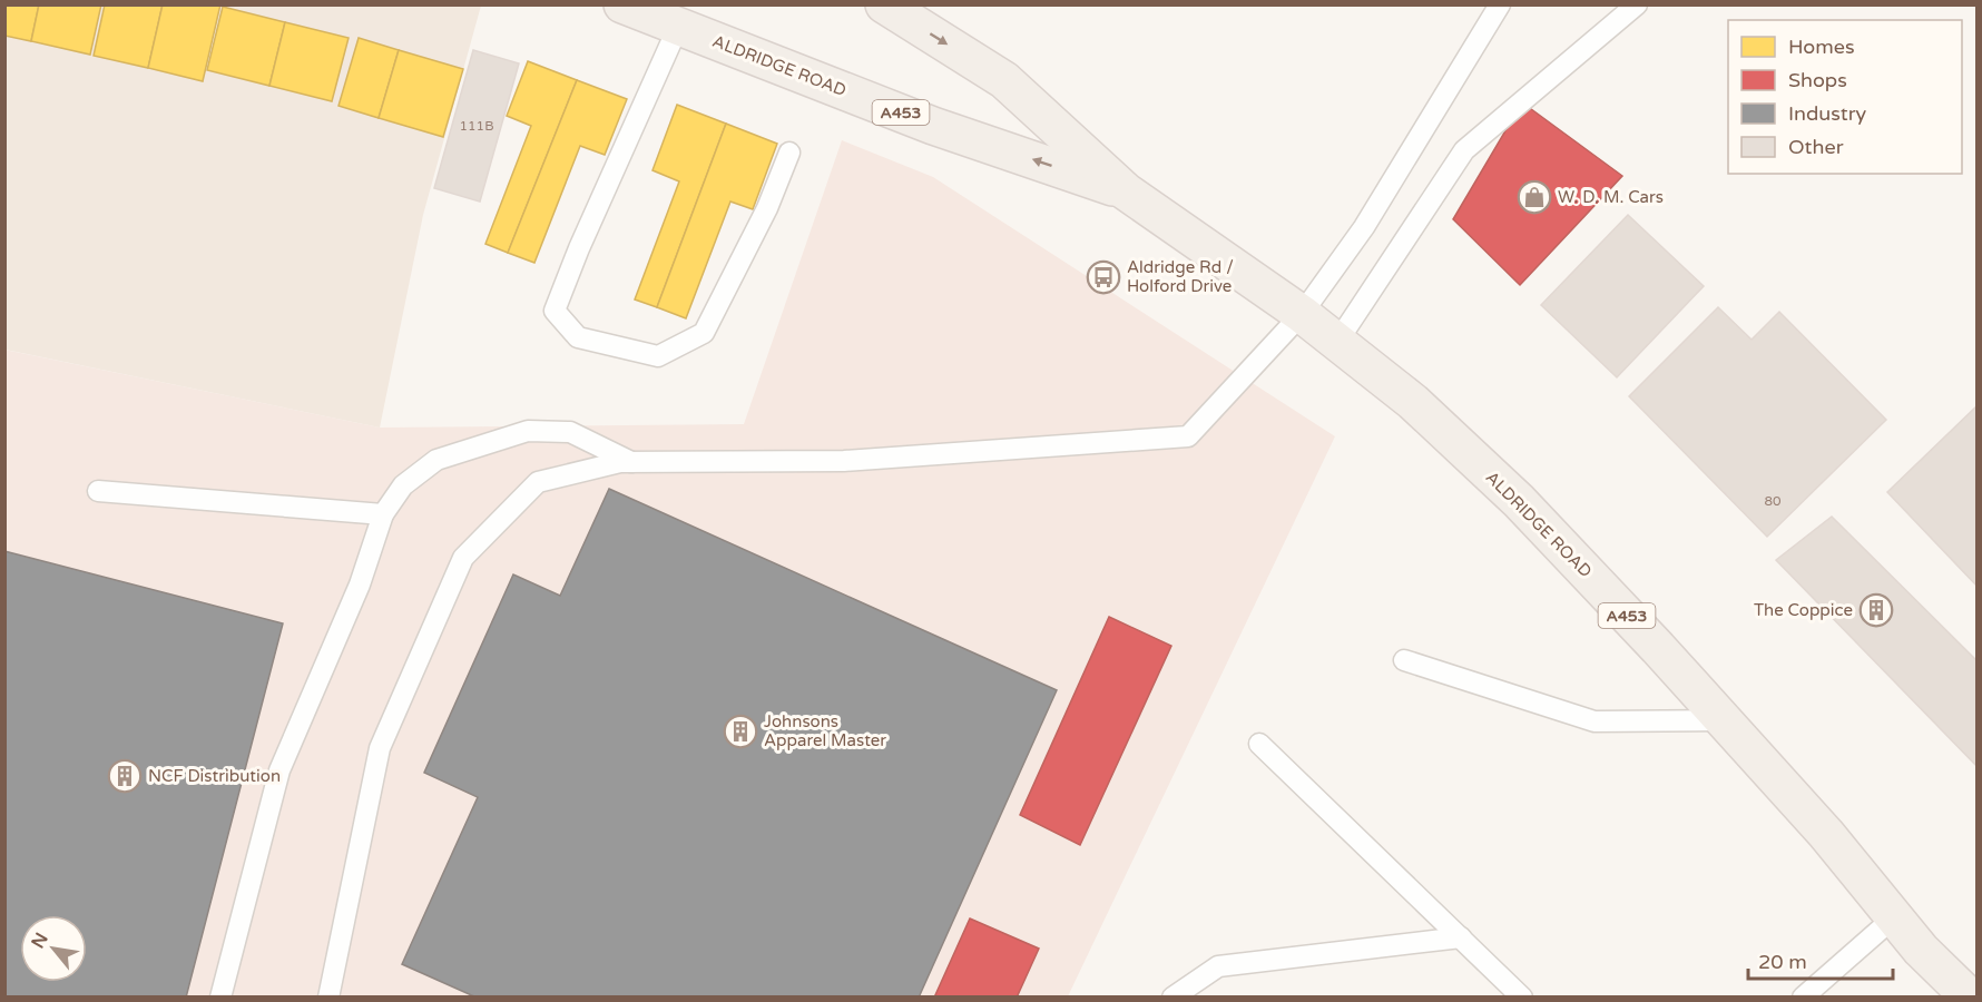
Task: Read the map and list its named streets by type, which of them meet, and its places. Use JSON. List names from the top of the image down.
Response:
{
  "streets": {
    "main road": ["ALDRIDGE ROAD", "A453"]
  },
  "places": {
    "shop": ["W. D. M. Cars"],
    "bus stop": ["Aldridge Rd / Holford Drive"],
    "building": ["The Coppice", "Johnsons Apparel Master", "NCF Distribution"]
  },
  "house_numbers": ["111B", "80"],
  "legend": [
    "Homes",
    "Shops",
    "Industry",
    "Other"
  ],
  "scale_bar": "20 m",
  "north": "top left"
}
